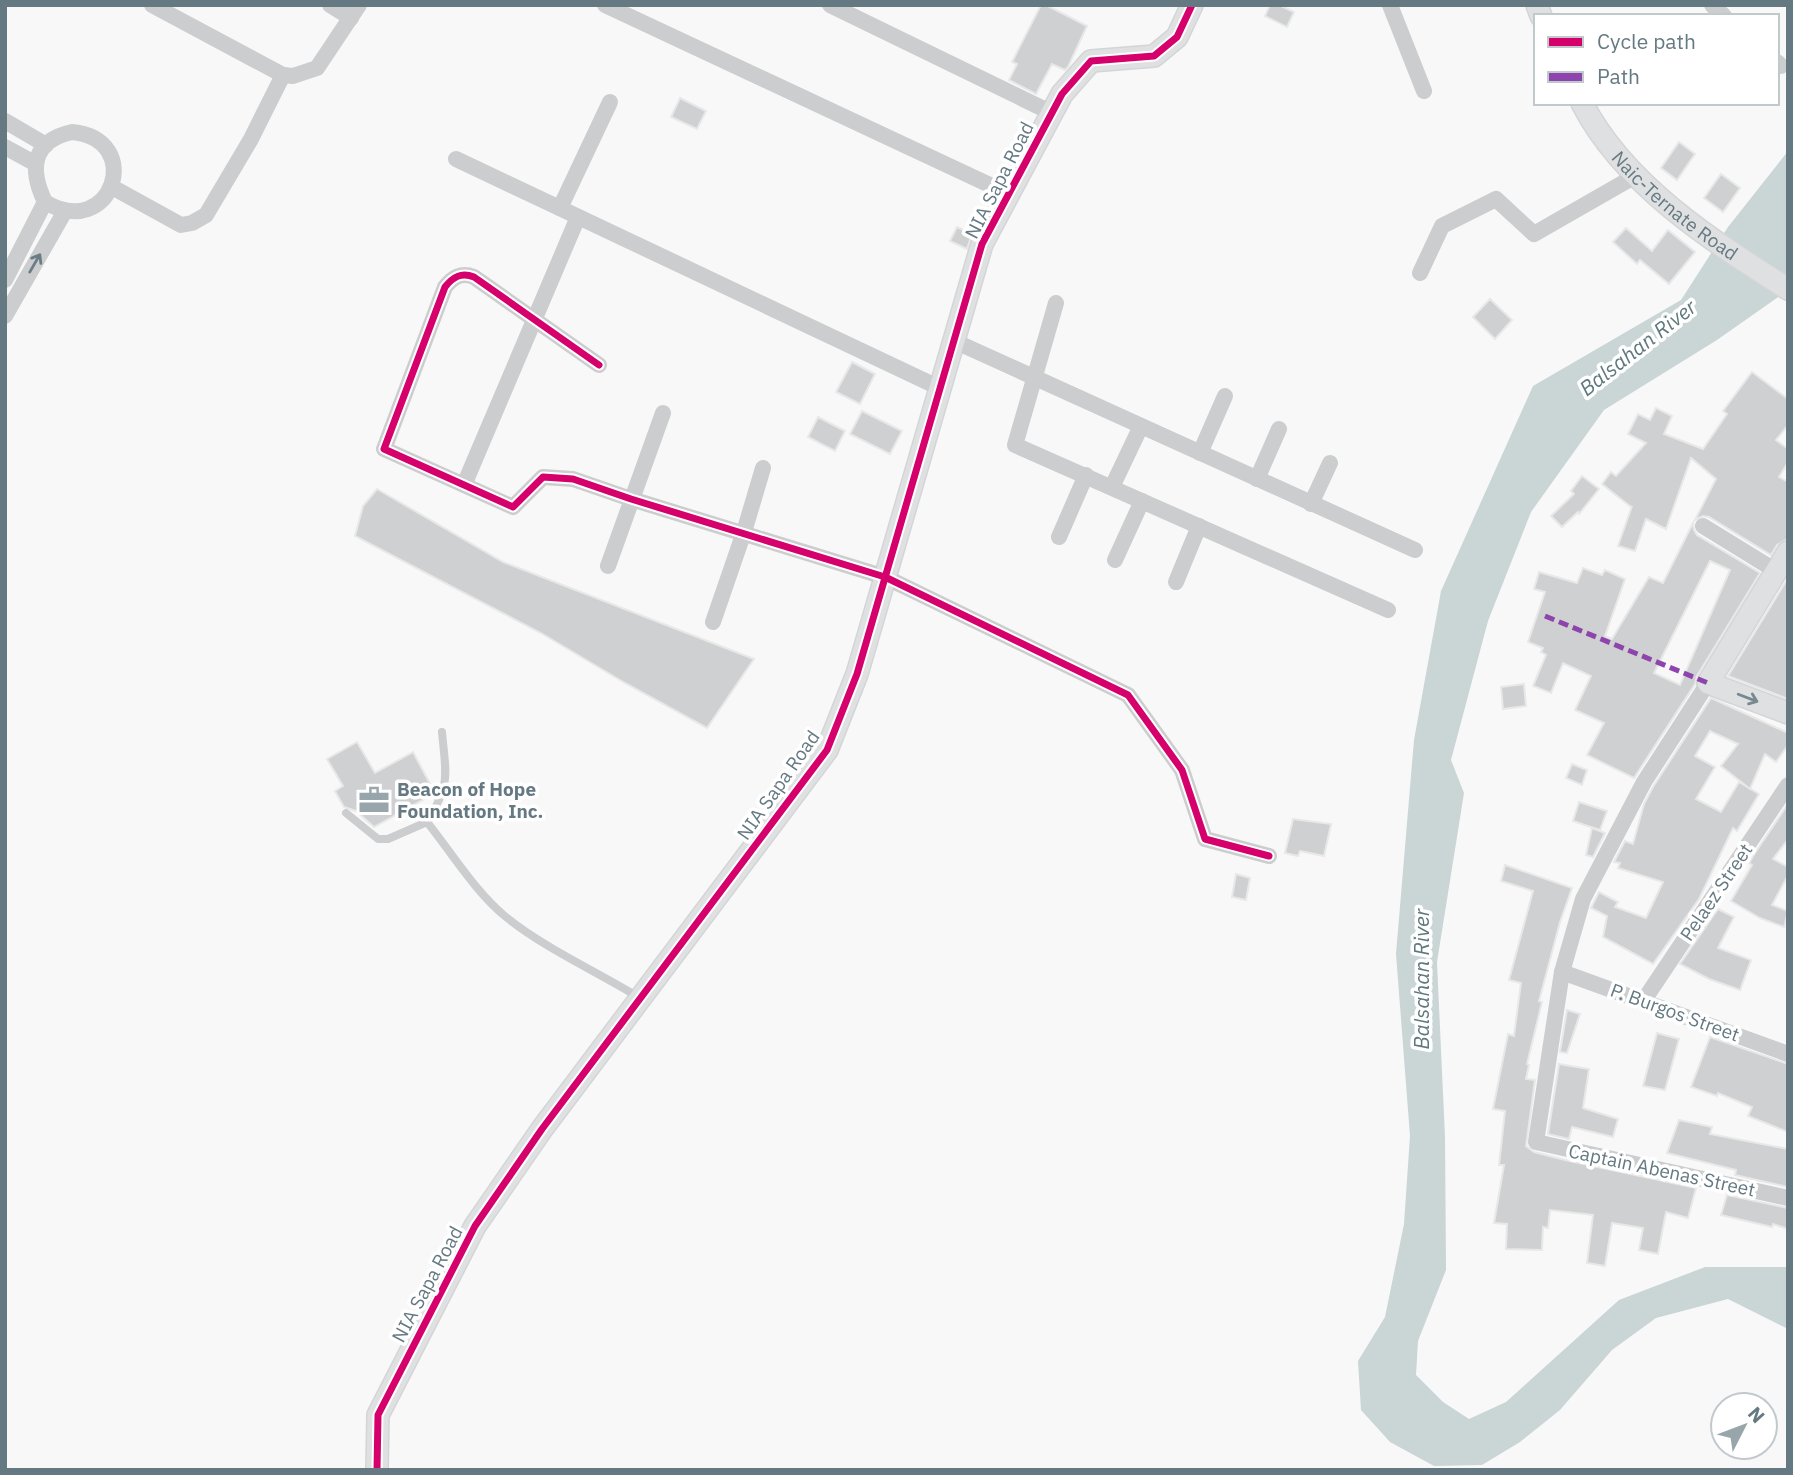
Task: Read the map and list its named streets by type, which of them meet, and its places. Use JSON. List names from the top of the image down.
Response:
{
  "streets": {
    "street": [
      "NIA Sapa Road",
      "Naic-Ternate Road",
      "Pelaez Street",
      "P. Burgos Street",
      "Captain Abenas Street"
    ]
  },
  "crossings": [
    ["Pelaez Street", "P. Burgos Street"],
    ["P. Burgos Street", "Captain Abenas Street"]
  ],
  "water": ["Balsahan River"],
  "places": {
    "office": ["Beacon of Hope Foundation, Inc."]
  },
  "legend": ["Cycle path", "Path"],
  "north": "top right"
}
